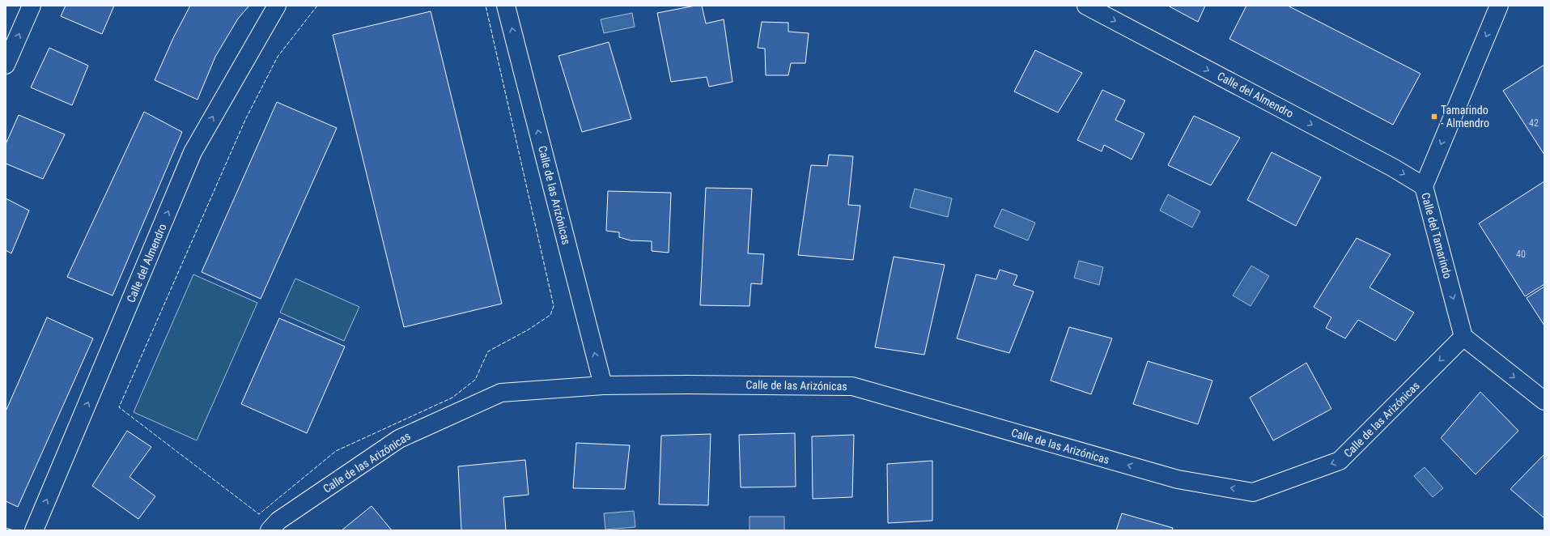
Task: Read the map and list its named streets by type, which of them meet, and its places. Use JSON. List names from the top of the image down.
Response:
{
  "streets": {
    "street": ["Calle del Almendro", "Calle de las Arizónicas", "Calle del Tamarindo"]
  },
  "crossings": [
    ["Calle del Almendro", "Calle del Tamarindo"],
    ["Calle de las Arizónicas", "Calle del Tamarindo"]
  ],
  "one_way": ["Calle del Tamarindo"],
  "places": {
    "transit": ["Tamarindo - Almendro"]
  },
  "house_numbers": ["42", "40"]
}
